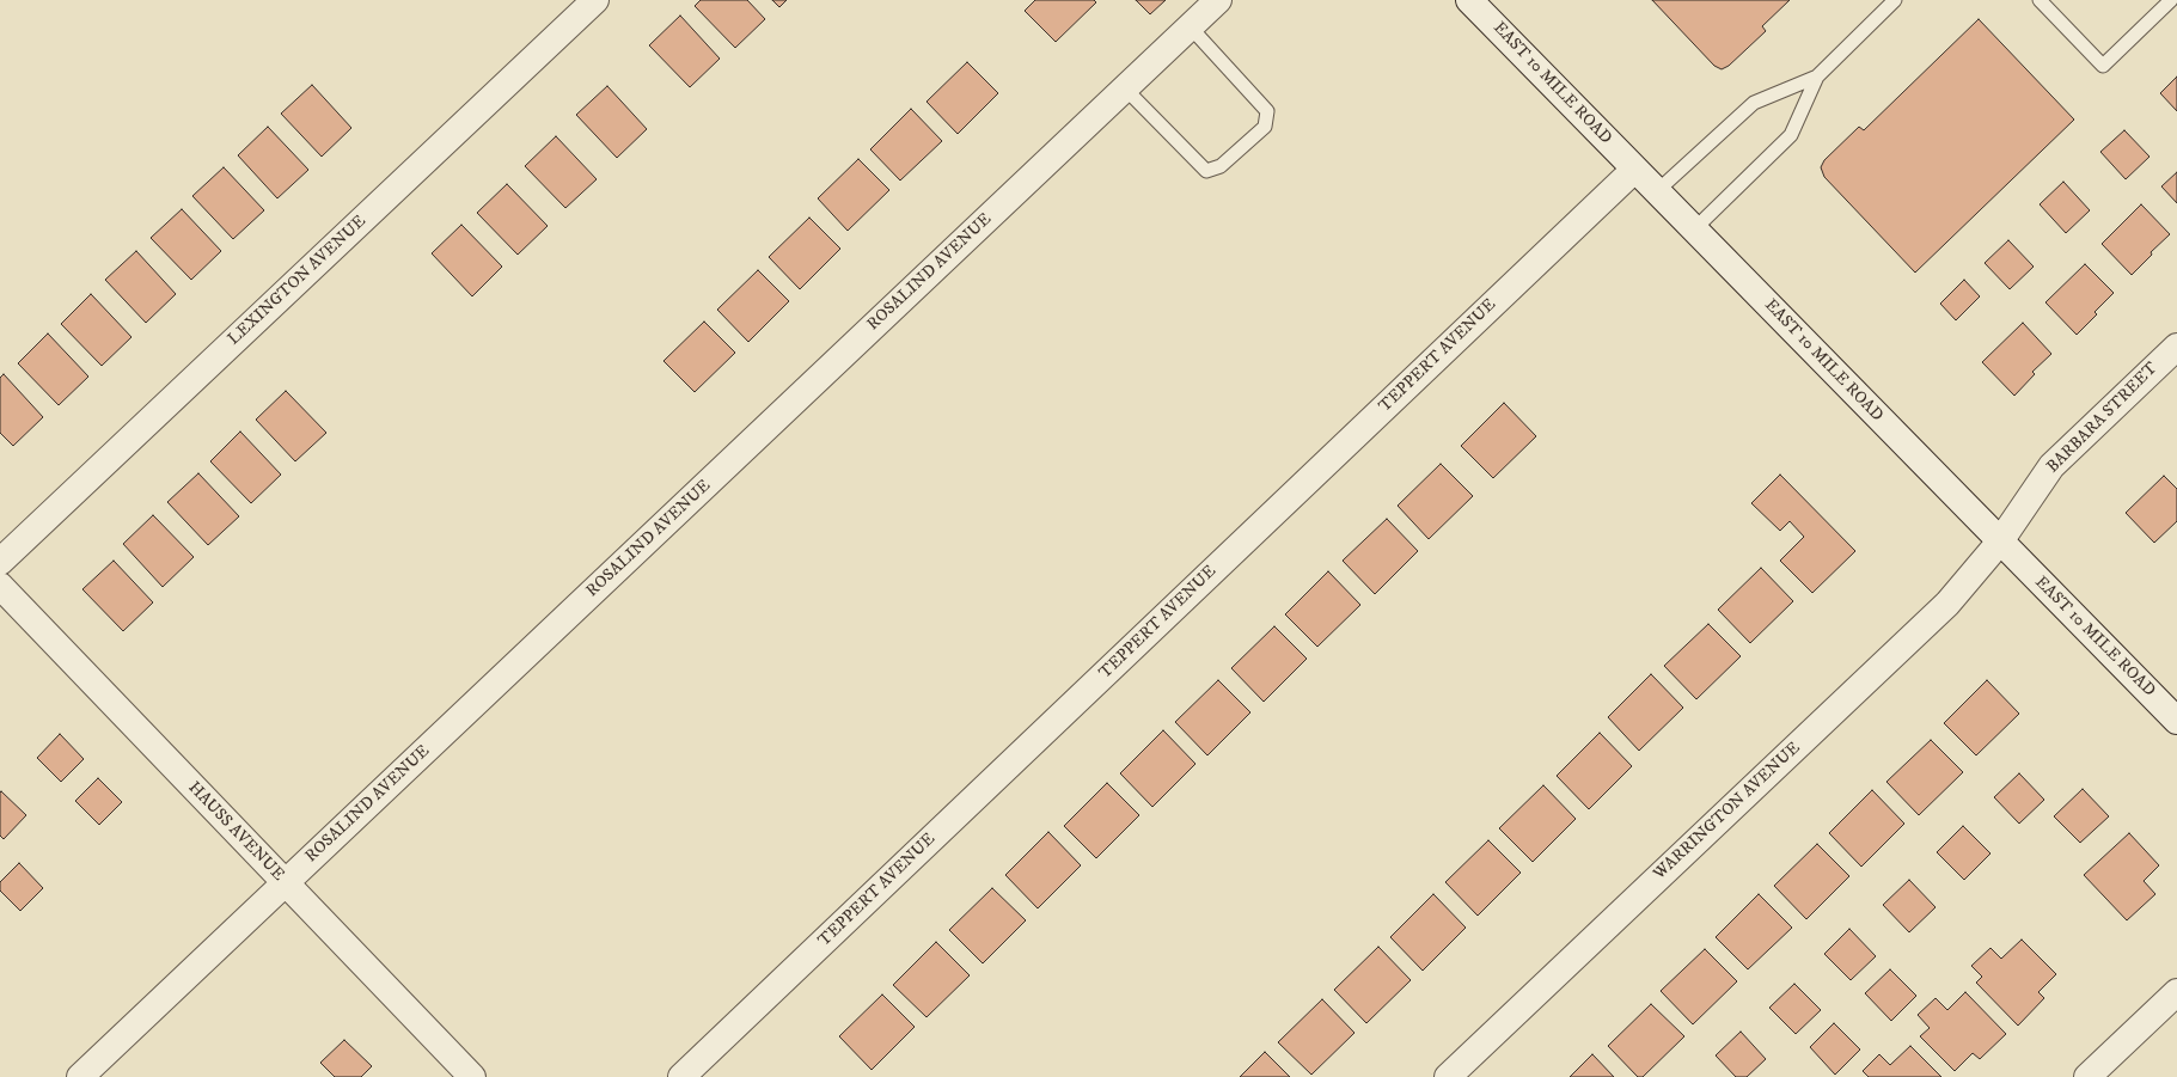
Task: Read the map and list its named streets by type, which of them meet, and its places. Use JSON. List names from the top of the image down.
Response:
{
  "streets": {
    "street": [
      "EAST 10 MILE ROAD",
      "ROSALIND AVENUE",
      "LEXINGTON AVENUE",
      "TEPPERT AVENUE",
      "BARBARA STREET",
      "WARRINGTON AVENUE",
      "HAUSS AVENUE"
    ]
  },
  "crossings": [
    ["EAST 10 MILE ROAD", "TEPPERT AVENUE"],
    ["EAST 10 MILE ROAD", "BARBARA STREET"],
    ["EAST 10 MILE ROAD", "WARRINGTON AVENUE"],
    ["ROSALIND AVENUE", "HAUSS AVENUE"],
    ["BARBARA STREET", "WARRINGTON AVENUE"]
  ]
}
